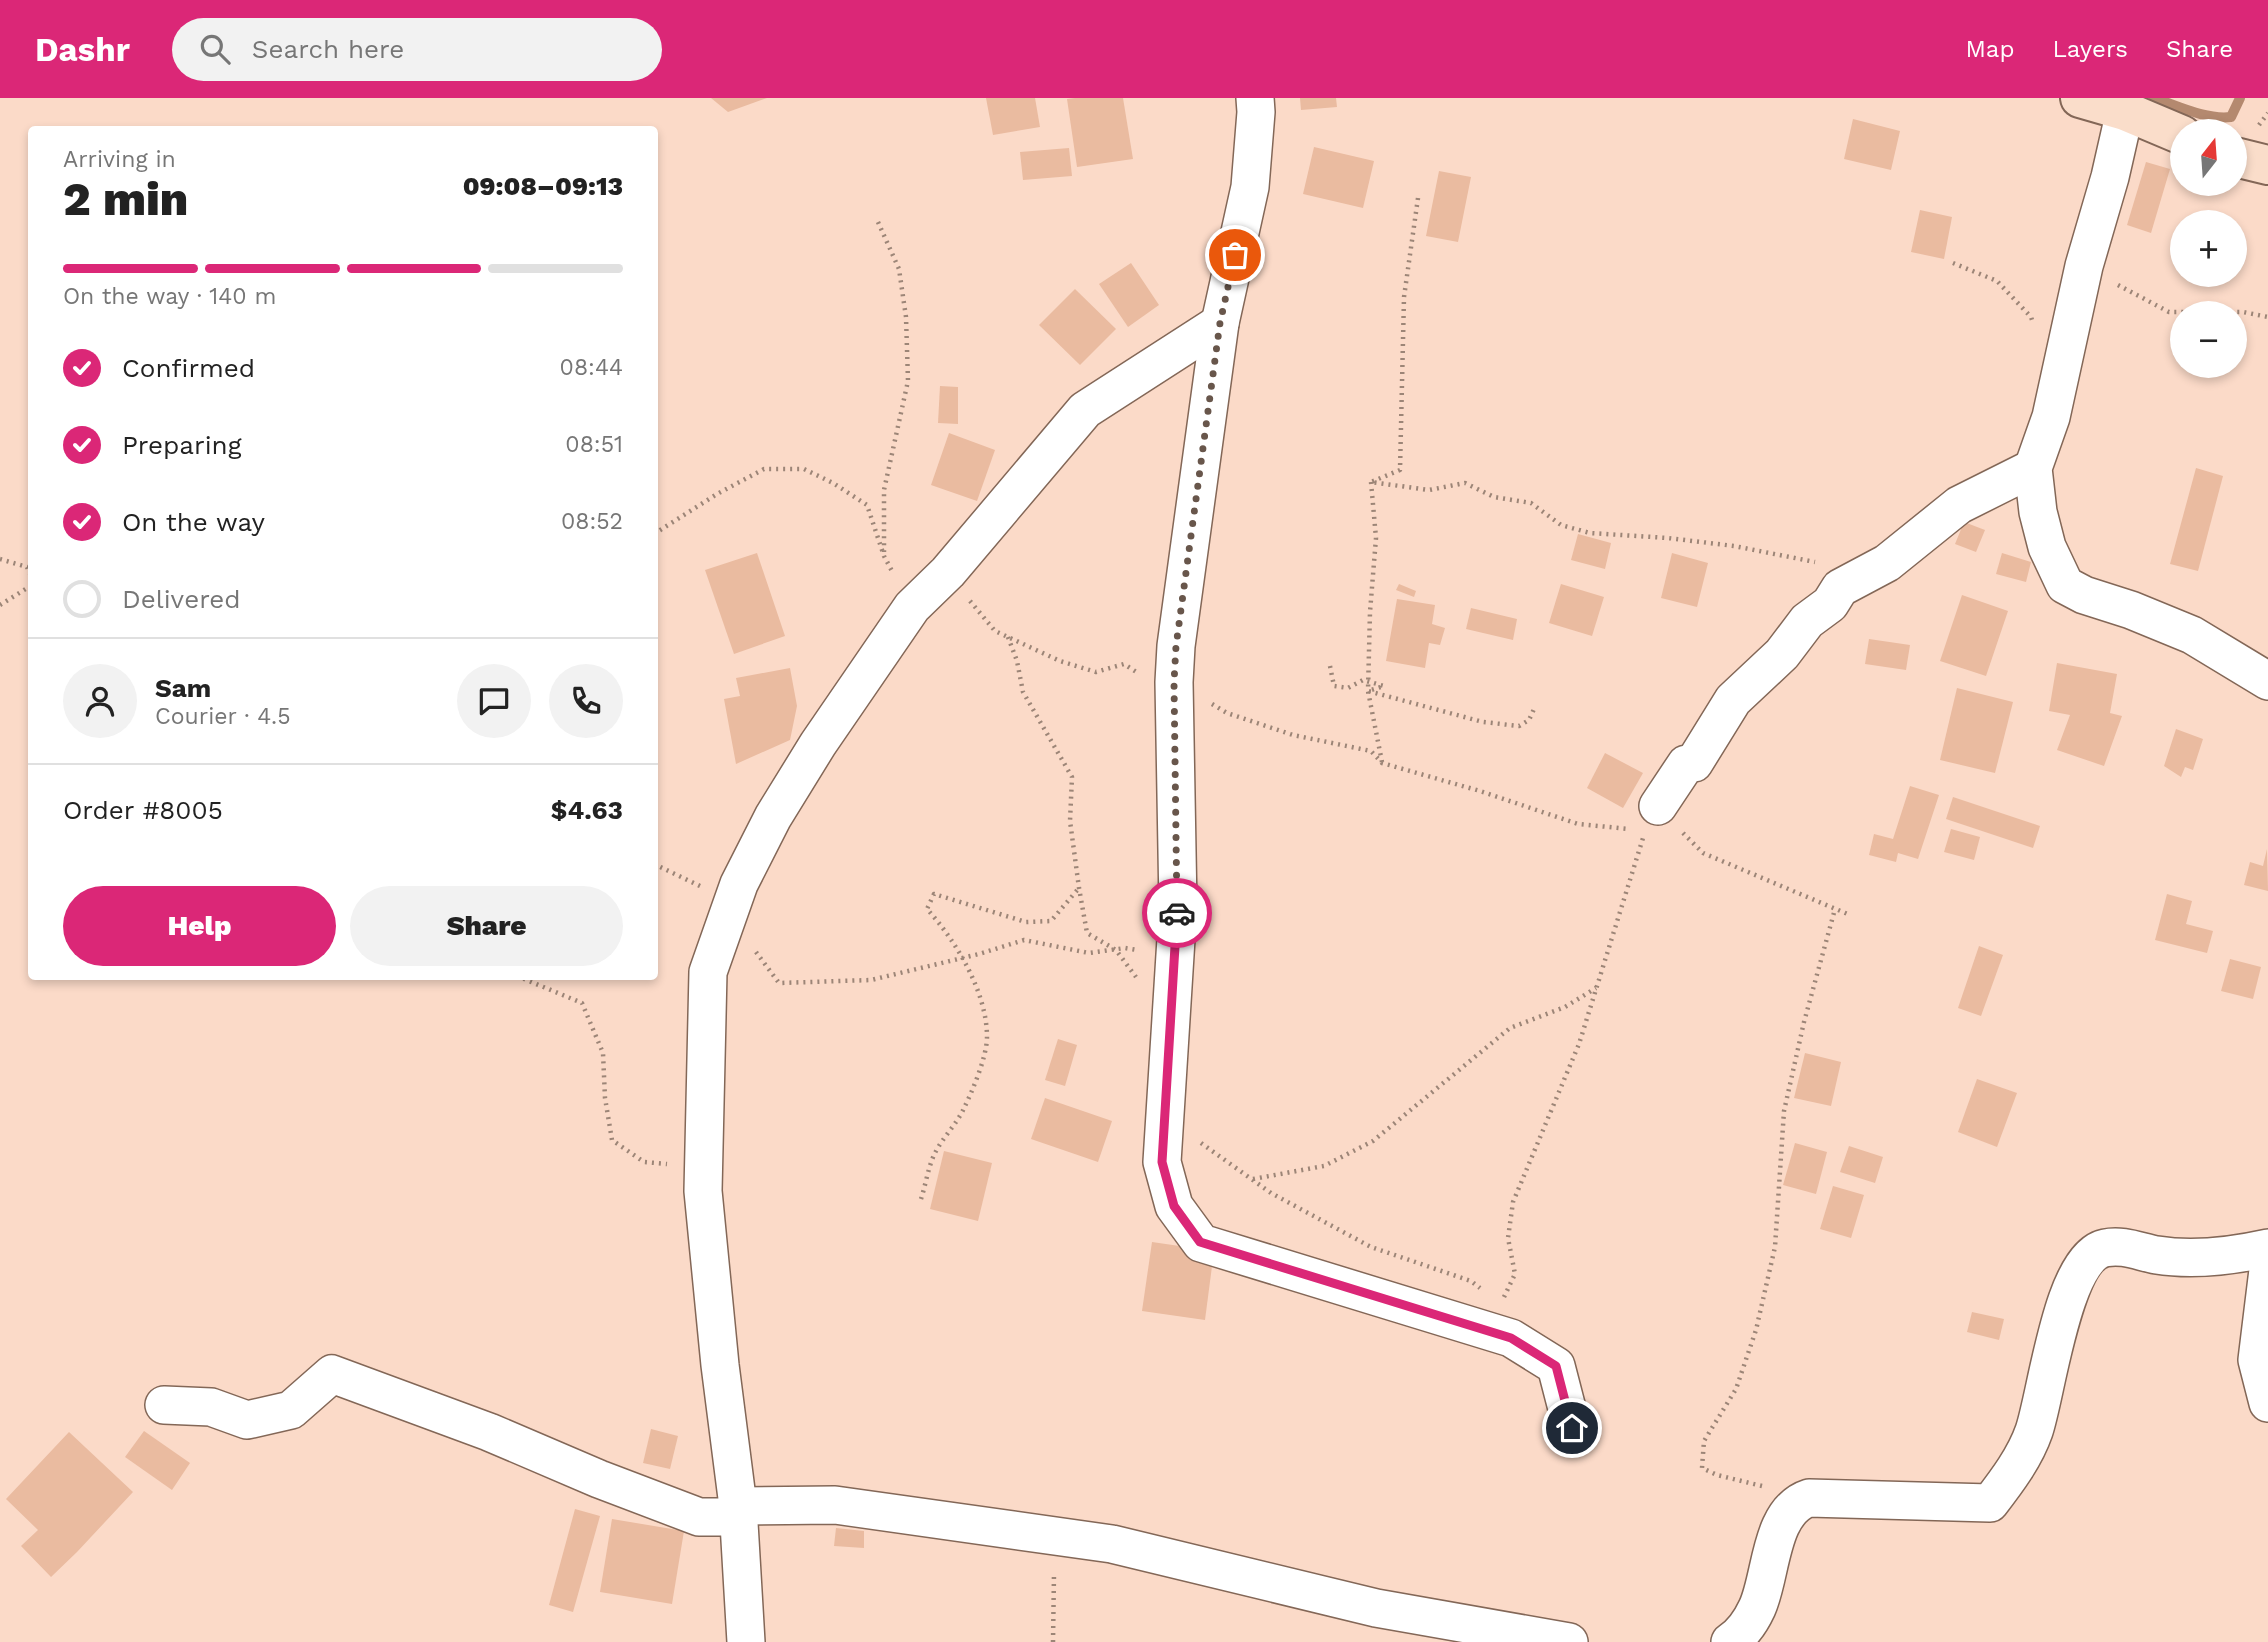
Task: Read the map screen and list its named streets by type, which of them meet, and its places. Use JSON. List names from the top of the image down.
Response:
{
  "north": "top",
  "page": {
    "header": "Dashr",
    "search": "Search here",
    "nav": ["Map", "Layers", "Share"],
    "map_buttons": ["+", "−"],
    "heading": ["2 min", "Arriving in", "09:08–09:13"],
    "panel": [
      "Sam",
      "Courier · 4.5",
      "Order #8005",
      "$4.63"
    ],
    "bar": "On the way · 140 m",
    "list": [
      ["Confirmed", "08:44"],
      ["Preparing", "08:51"],
      ["On the way", "08:52"],
      "Delivered"
    ],
    "buttons": ["Help", "Share"]
  }
}
